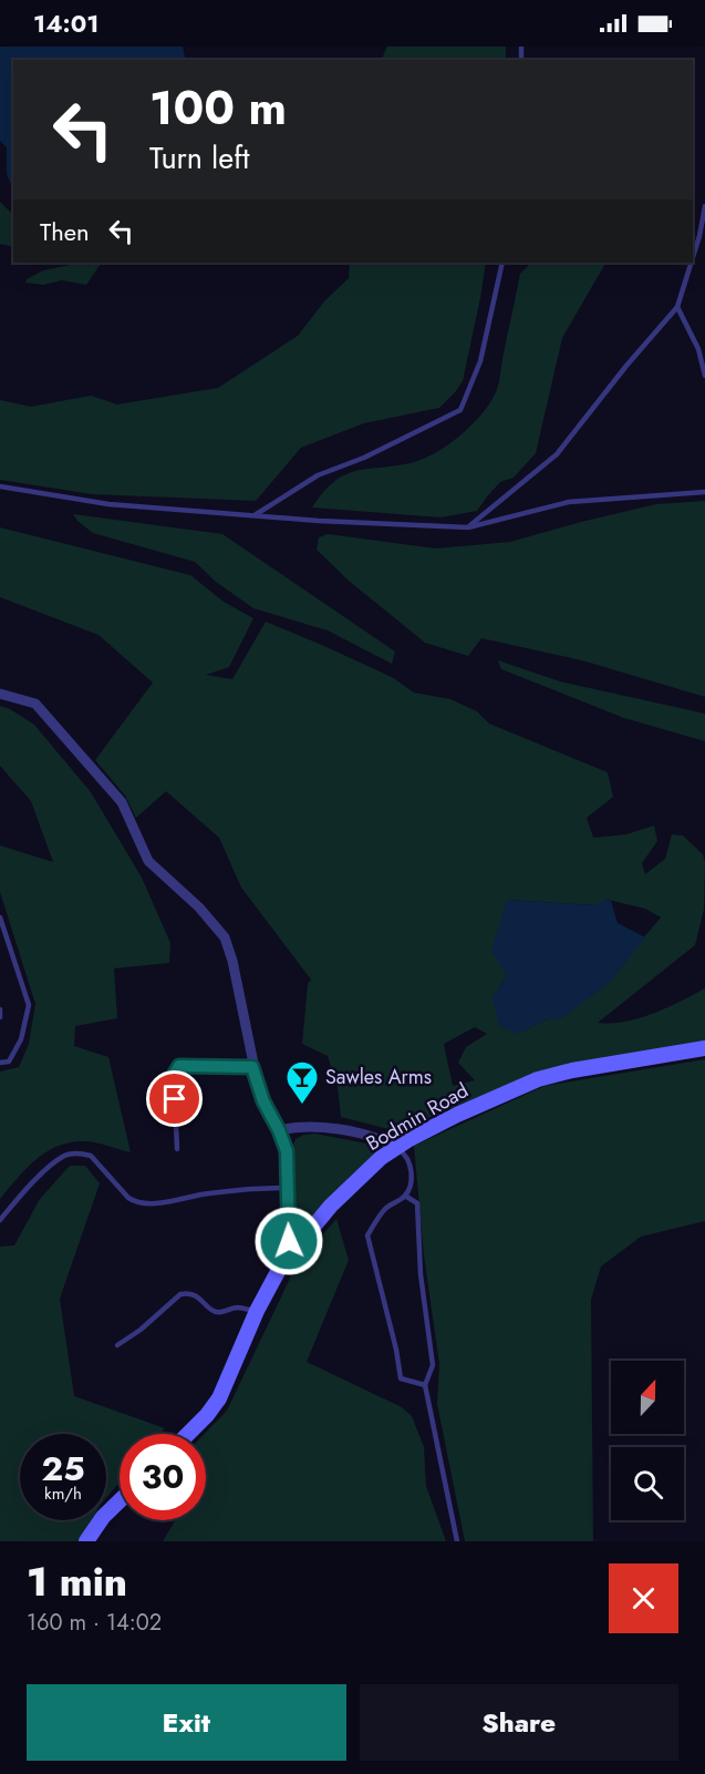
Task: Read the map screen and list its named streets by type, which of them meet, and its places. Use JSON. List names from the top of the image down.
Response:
{
  "streets": {
    "main road": ["Bodmin Road"]
  },
  "places": {
    "bar": ["Sawles Arms"]
  },
  "north": "top",
  "page": {
    "status": "14:01",
    "turn": ["100 m", "Turn left"],
    "then": "Then",
    "speed": "25 km/h",
    "limit": "30",
    "heading": ["1 min", "160 m · 14:02"],
    "buttons": ["Exit", "Share"]
  }
}
